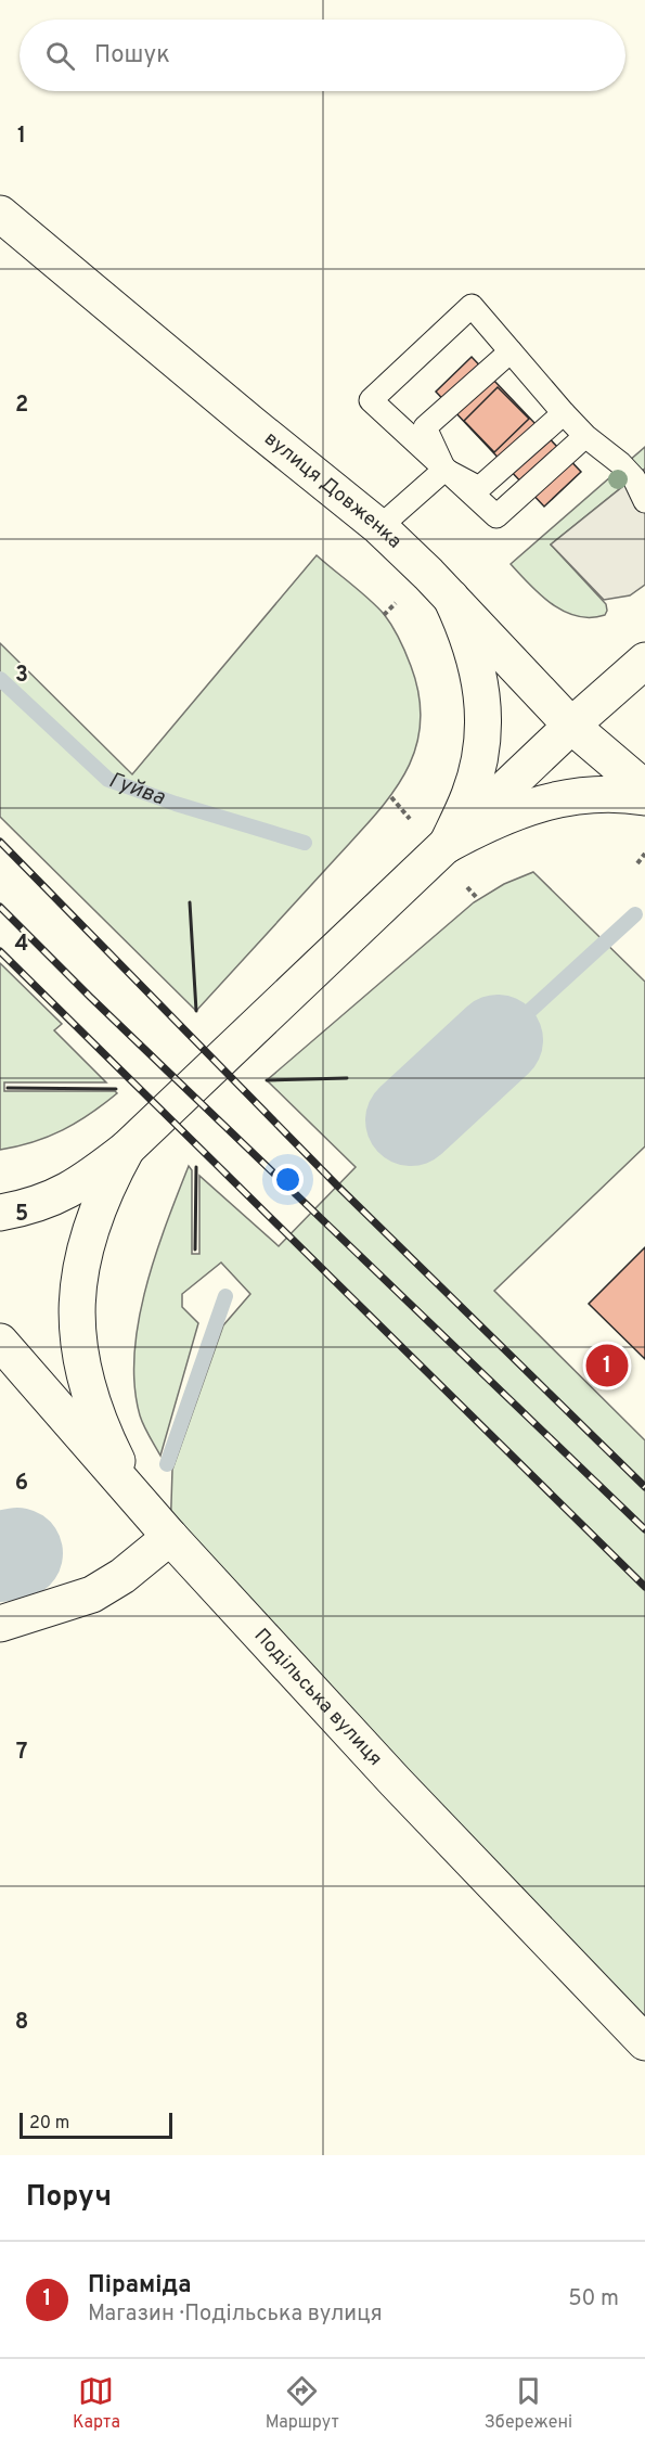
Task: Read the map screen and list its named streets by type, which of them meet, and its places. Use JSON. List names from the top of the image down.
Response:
{
  "streets": {
    "street": ["вулиця Довженка", "Подільська вулиця"]
  },
  "water": ["Гуйва"],
  "scale_bar": "20 m",
  "page": {
    "search": "Пошук",
    "pins": "1",
    "scale": "20 m",
    "heading": "Поруч",
    "list": [
      {
        "mark": "1",
        "name": "Піраміда",
        "note": "Магазин · Подільська вулиця",
        "value": "50 m"
      }
    ],
    "nav": ["Карта", "Маршрут", "Збережені"]
  },
  "grid": {
    "rows": [
      "1",
      "2",
      "3",
      "4",
      "5",
      "6",
      "7",
      "8"
    ]
  }
}
